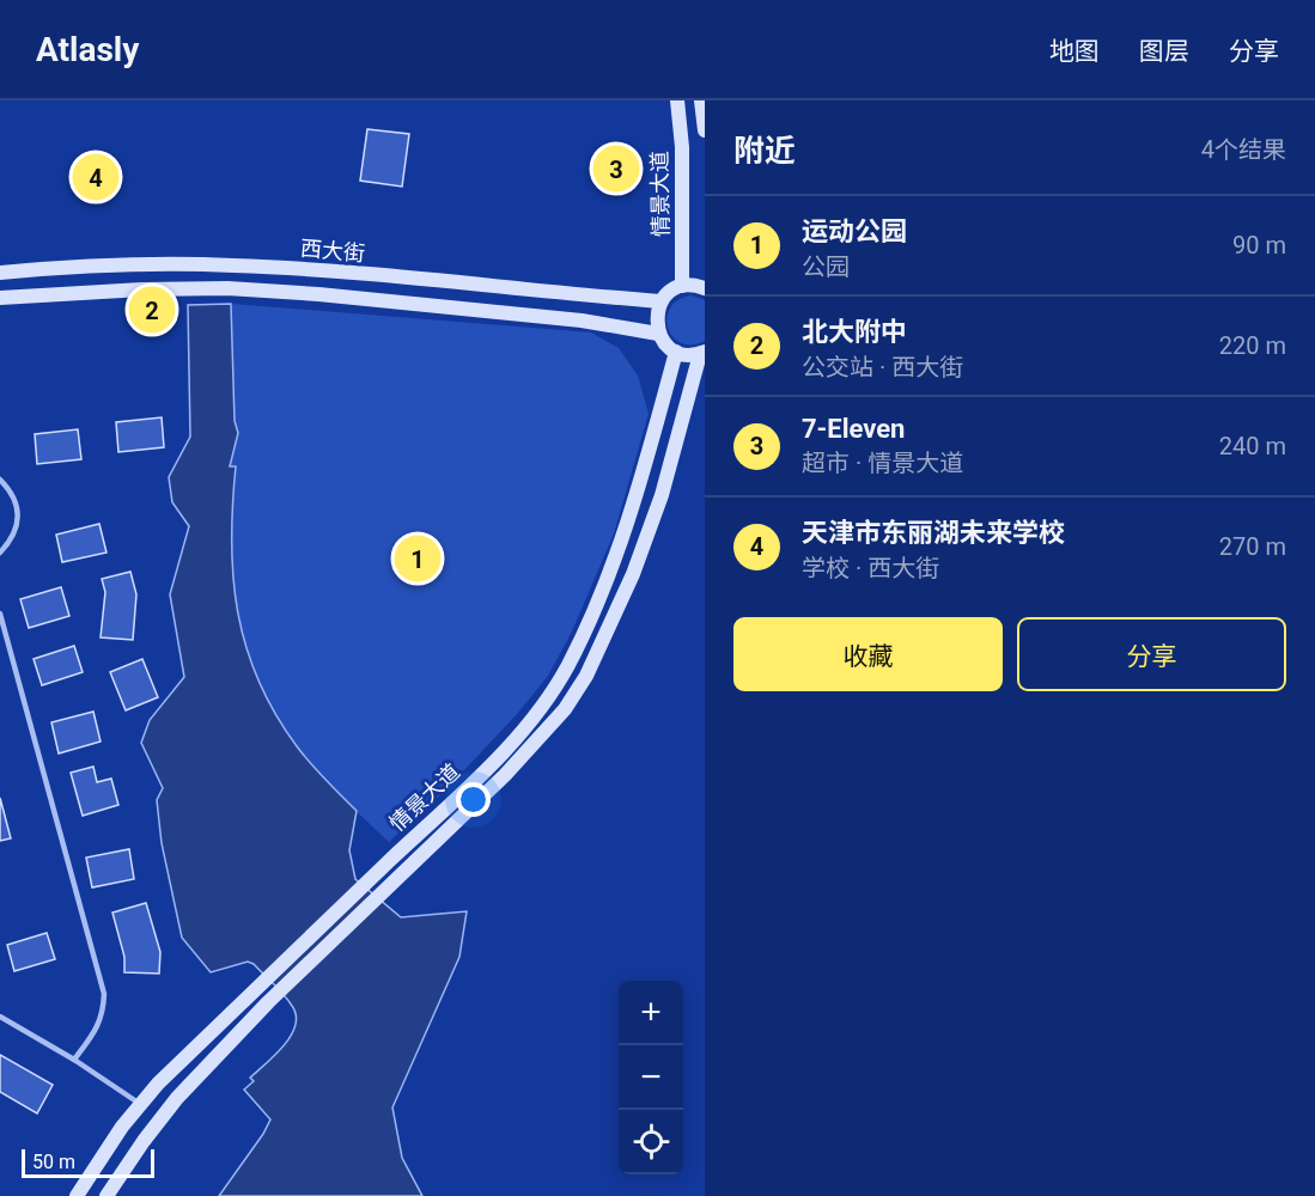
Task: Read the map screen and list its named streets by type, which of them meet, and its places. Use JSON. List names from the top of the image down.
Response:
{
  "streets": {
    "street": ["情景大道", "西大街"]
  },
  "scale_bar": "50 m",
  "page": {
    "header": "Atlasly",
    "nav": ["地图", "图层", "分享"],
    "heading": ["附近", "4个结果"],
    "pins": [
      "3",
      "4",
      "2",
      "1"
    ],
    "list": [
      {
        "mark": "1",
        "name": "运动公园",
        "note": "公园",
        "value": "90 m"
      },
      {
        "mark": "2",
        "name": "北大附中",
        "note": "公交站 · 西大街",
        "value": "220 m"
      },
      {
        "mark": "3",
        "name": "7-Eleven",
        "note": "超市 · 情景大道",
        "value": "240 m"
      },
      {
        "mark": "4",
        "name": "天津市东丽湖未来学校",
        "note": "学校 · 西大街",
        "value": "270 m"
      }
    ],
    "buttons": ["收藏", "分享"],
    "map_buttons": ["+", "−"],
    "scale": "50 m"
  }
}
